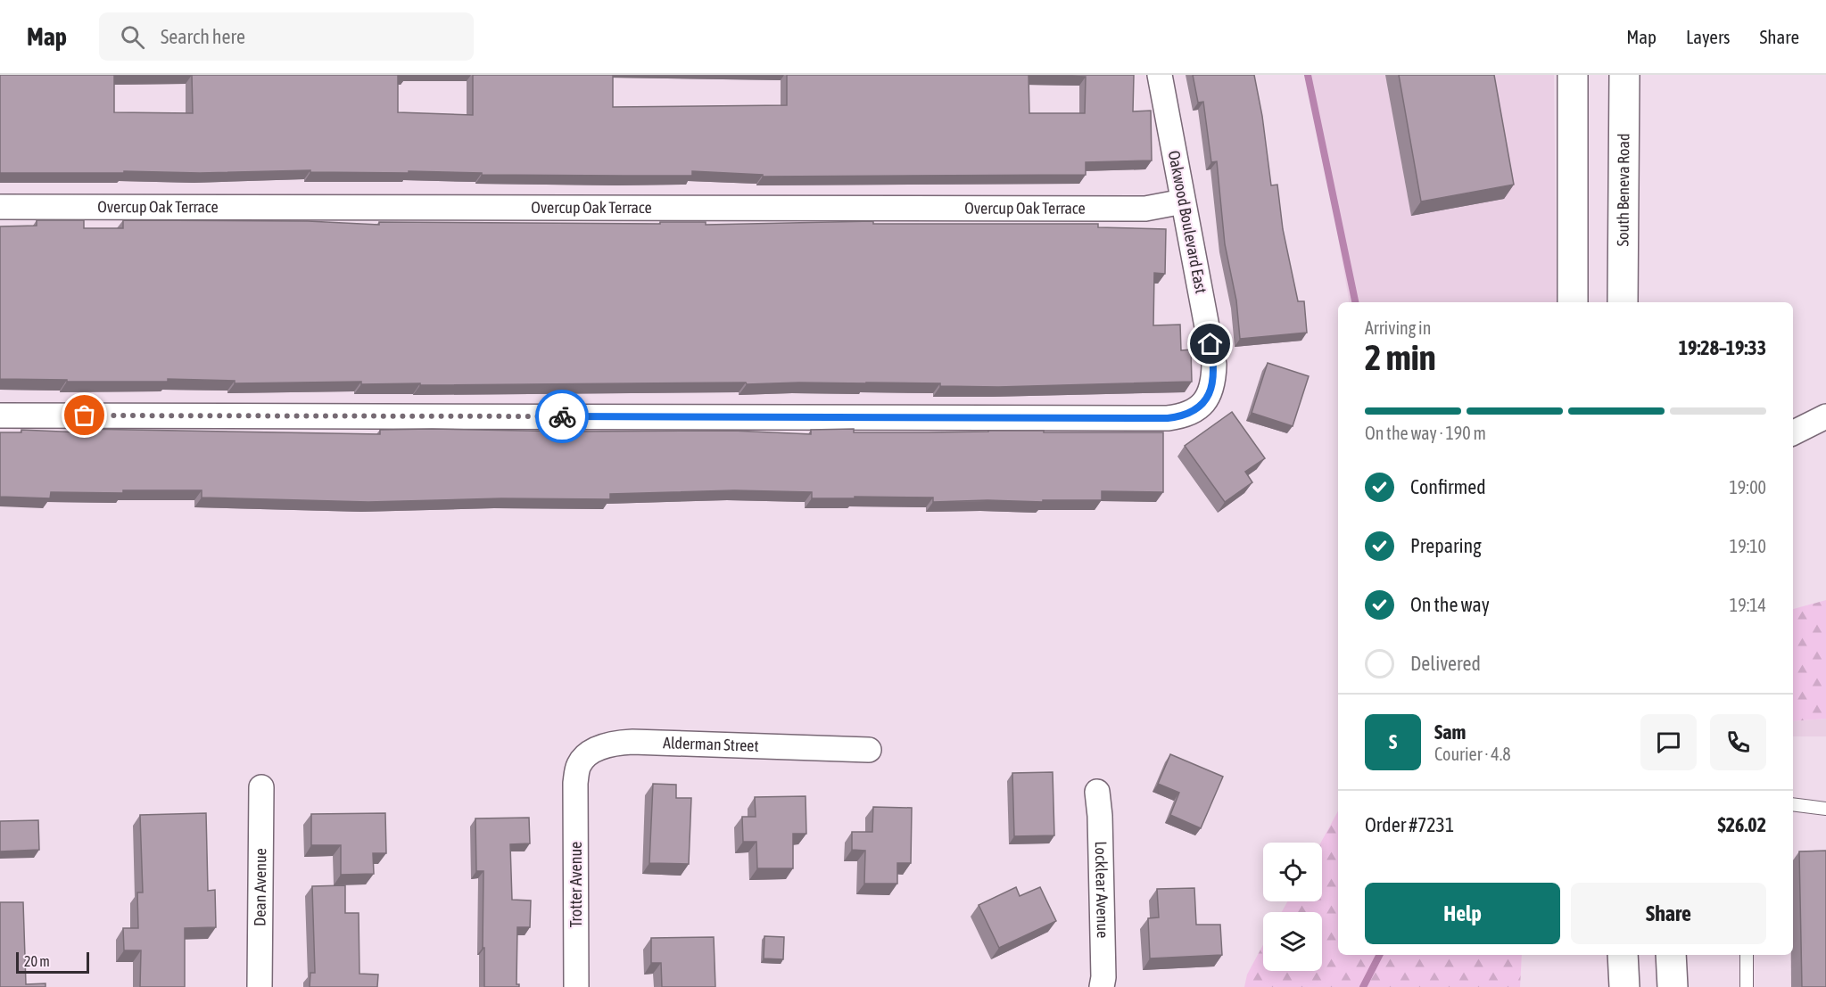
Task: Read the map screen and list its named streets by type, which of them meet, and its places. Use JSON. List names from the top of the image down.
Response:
{
  "streets": {
    "main road": ["South Beneva Road"],
    "street": [
      "Overcup Oak Terrace",
      "Oakwood Boulevard East",
      "Alderman Street",
      "Trotter Avenue",
      "Dean Avenue",
      "Locklear Avenue"
    ]
  },
  "crossings": [
    ["Overcup Oak Terrace", "Oakwood Boulevard East"],
    ["Alderman Street", "Trotter Avenue"]
  ],
  "scale_bar": "20 m",
  "page": {
    "header": "Map",
    "search": "Search here",
    "nav": ["Map", "Layers", "Share"],
    "heading": ["2 min", "Arriving in", "19:28–19:33"],
    "panel": [
      "Sam",
      "Courier · 4.8",
      "Order #7231",
      "$26.02"
    ],
    "bar": "On the way · 190 m",
    "list": [
      ["Confirmed", "19:00"],
      ["Preparing", "19:10"],
      ["On the way", "19:14"],
      "Delivered"
    ],
    "round": "S",
    "buttons": ["Help", "Share"],
    "scale": "20 m"
  }
}
